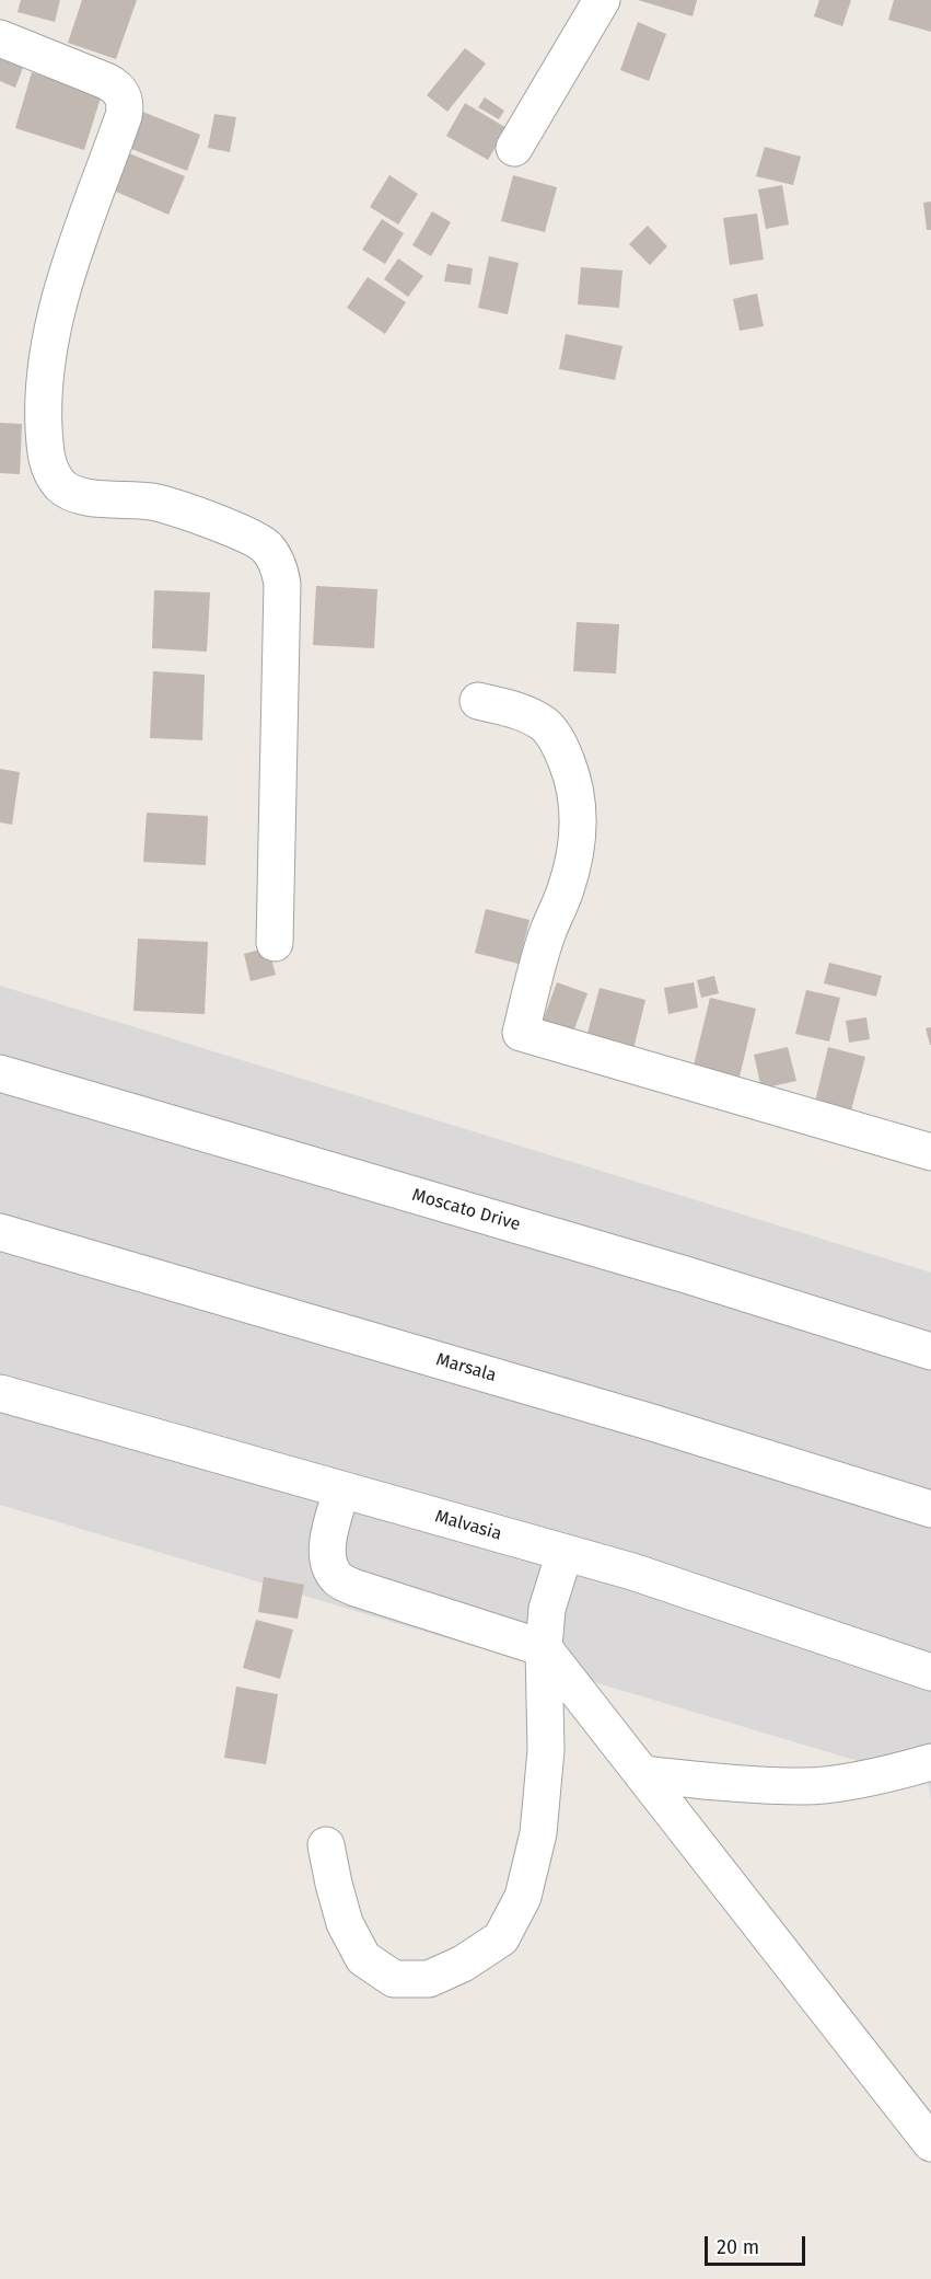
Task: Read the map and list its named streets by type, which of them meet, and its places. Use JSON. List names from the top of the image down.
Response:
{
  "streets": {
    "street": ["Moscato Drive", "Marsala", "Malvasia"]
  },
  "scale_bar": "20 m"
}
